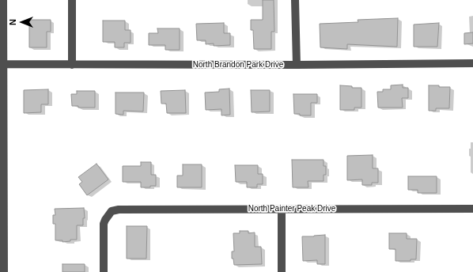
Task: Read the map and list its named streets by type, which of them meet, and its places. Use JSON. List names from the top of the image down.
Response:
{
  "streets": {
    "street": ["North Brandon Park Drive", "North Painter Peak Drive"]
  },
  "north": "left"
}
